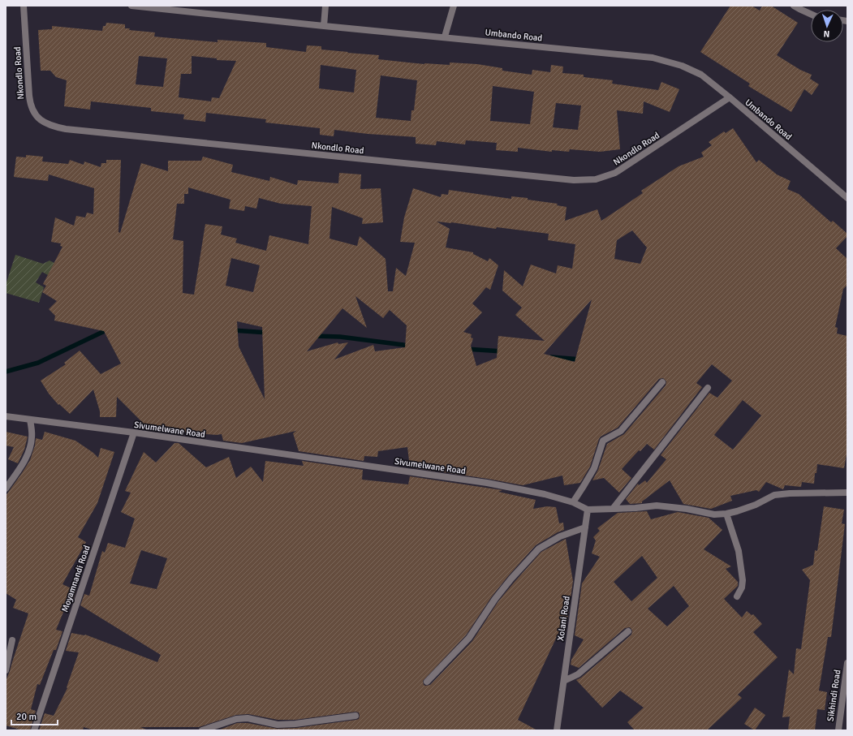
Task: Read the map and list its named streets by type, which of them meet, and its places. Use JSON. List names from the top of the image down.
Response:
{
  "streets": {
    "street": [
      "Umbando Road",
      "Nkondlo Road",
      "Sivumelwane Road",
      "Moyamnandi Road",
      "Xolani Road",
      "Sikhindi Road"
    ]
  },
  "crossings": [
    ["Umbando Road", "Nkondlo Road"],
    ["Sivumelwane Road", "Moyamnandi Road"],
    ["Sivumelwane Road", "Xolani Road"]
  ],
  "scale_bar": "20 m",
  "north": "bottom"
}
